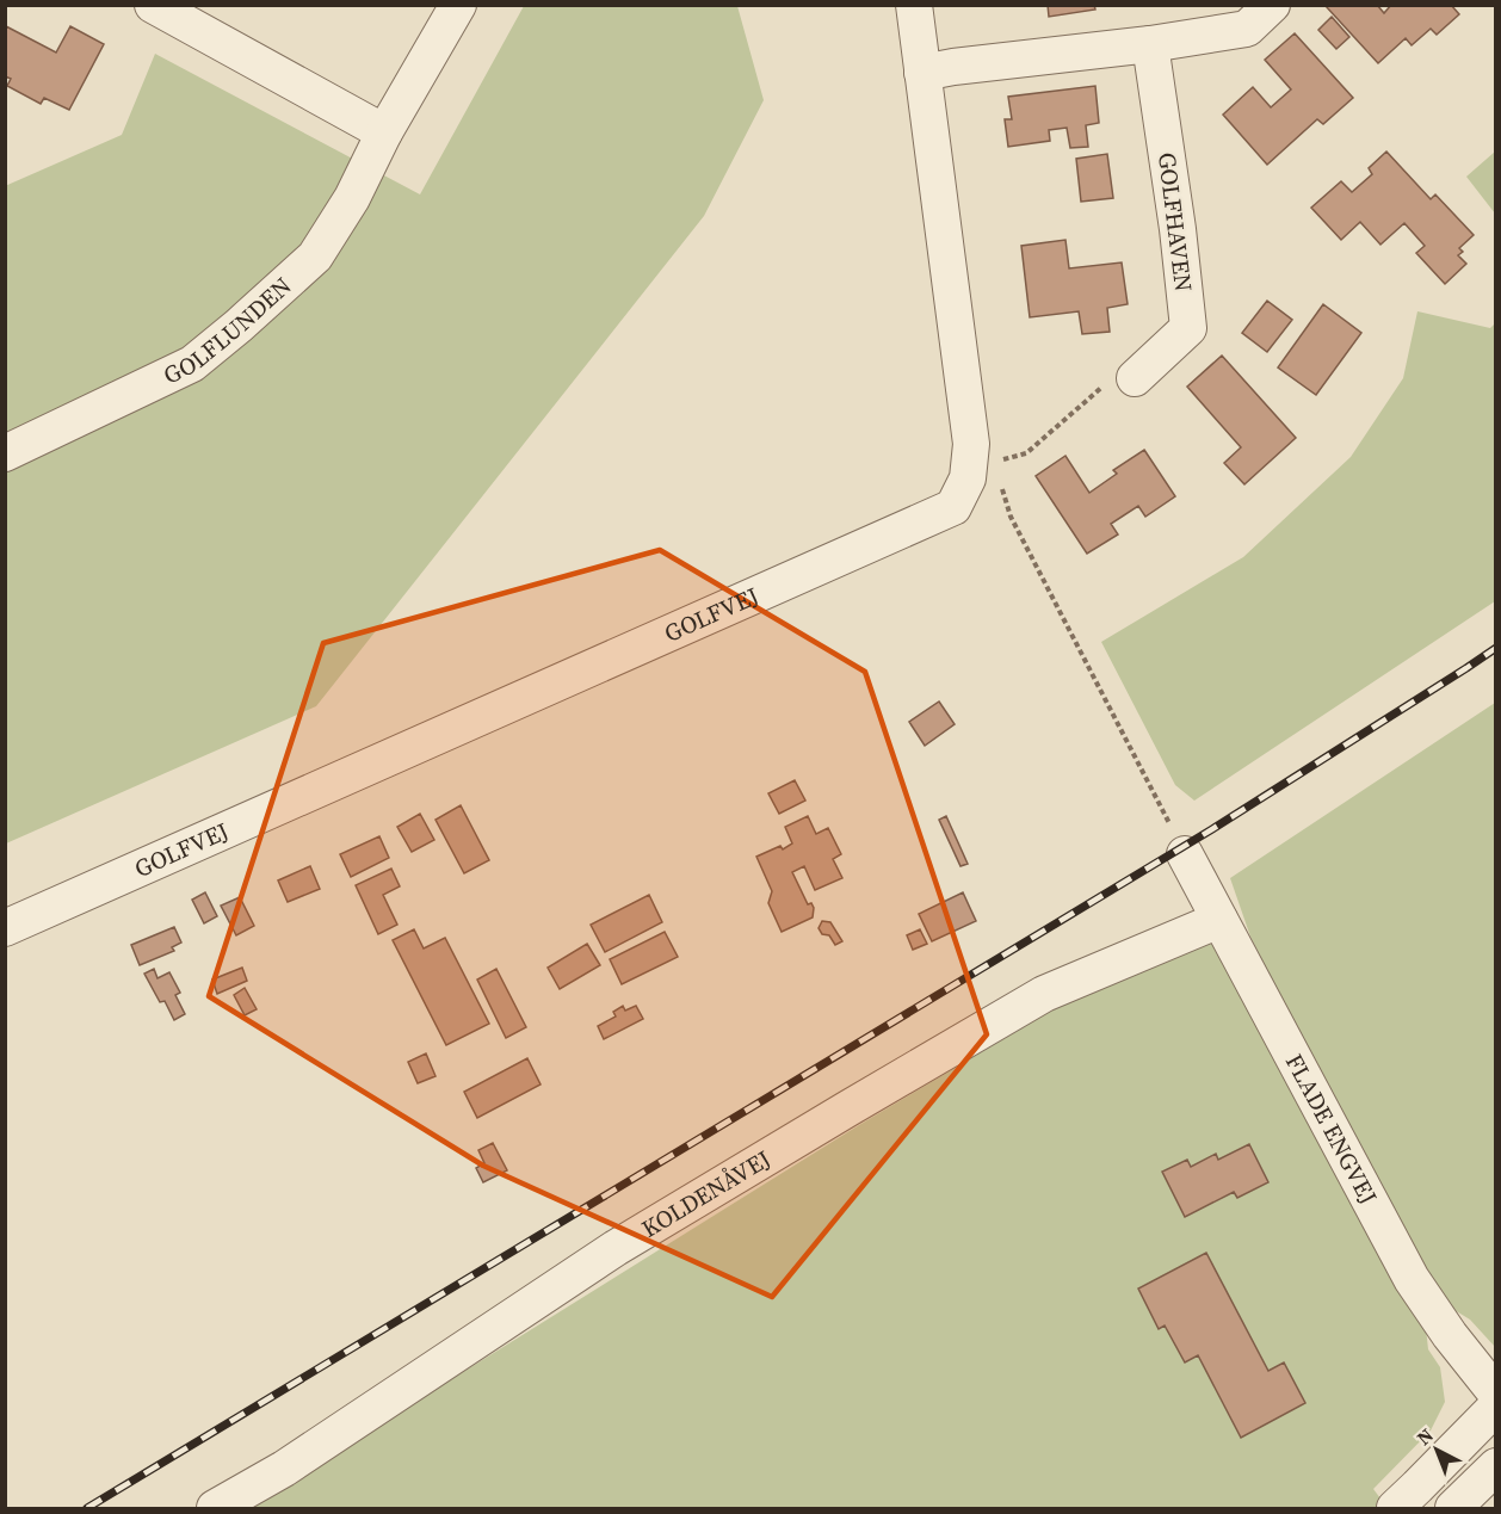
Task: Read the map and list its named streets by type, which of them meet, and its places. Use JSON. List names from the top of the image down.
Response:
{
  "streets": {
    "street": [
      "GOLFHAVEN",
      "GOLFLUNDEN",
      "GOLFVEJ",
      "FLADE ENGVEJ",
      "KOLDENÅVEJ"
    ]
  },
  "crossings": [
    ["FLADE ENGVEJ", "KOLDENÅVEJ"]
  ],
  "north": "top left"
}
